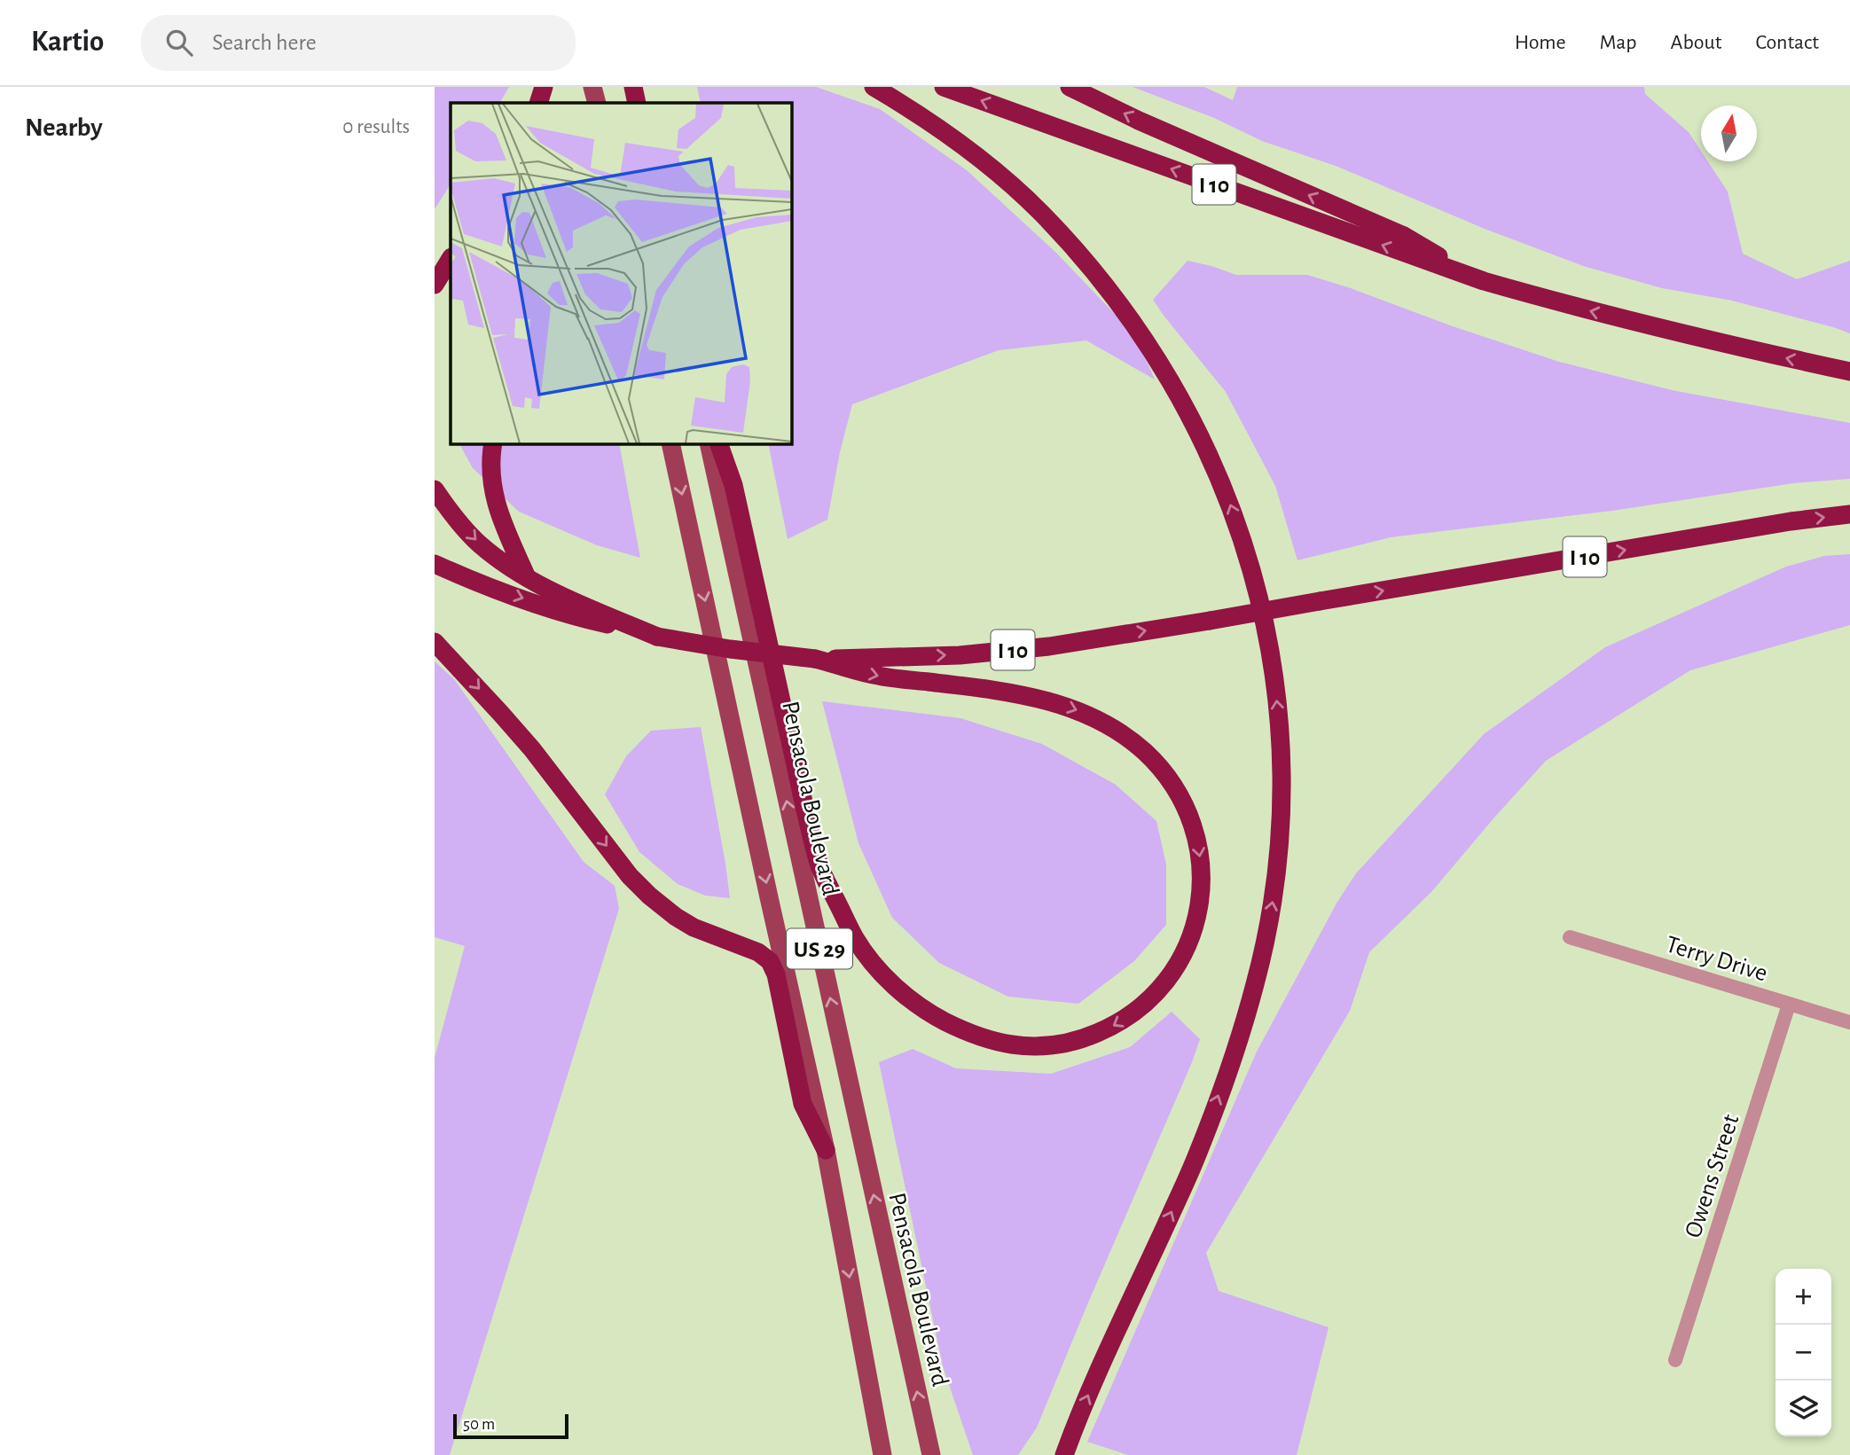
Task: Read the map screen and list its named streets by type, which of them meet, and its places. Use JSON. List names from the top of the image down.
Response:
{
  "streets": {
    "highway": ["I 10"],
    "main road": ["Pensacola Boulevard", "US 29"],
    "street": ["Terry Drive", "Owens Street"]
  },
  "crossings": [
    ["Terry Drive", "Owens Street"]
  ],
  "scale_bar": "50 m",
  "north": "top",
  "page": {
    "header": "Kartio",
    "search": "Search here",
    "nav": [
      "Home",
      "Map",
      "About",
      "Contact"
    ],
    "heading": ["Nearby", "0 results"],
    "map_buttons": ["+", "−"],
    "scale": "50 m"
  }
}
